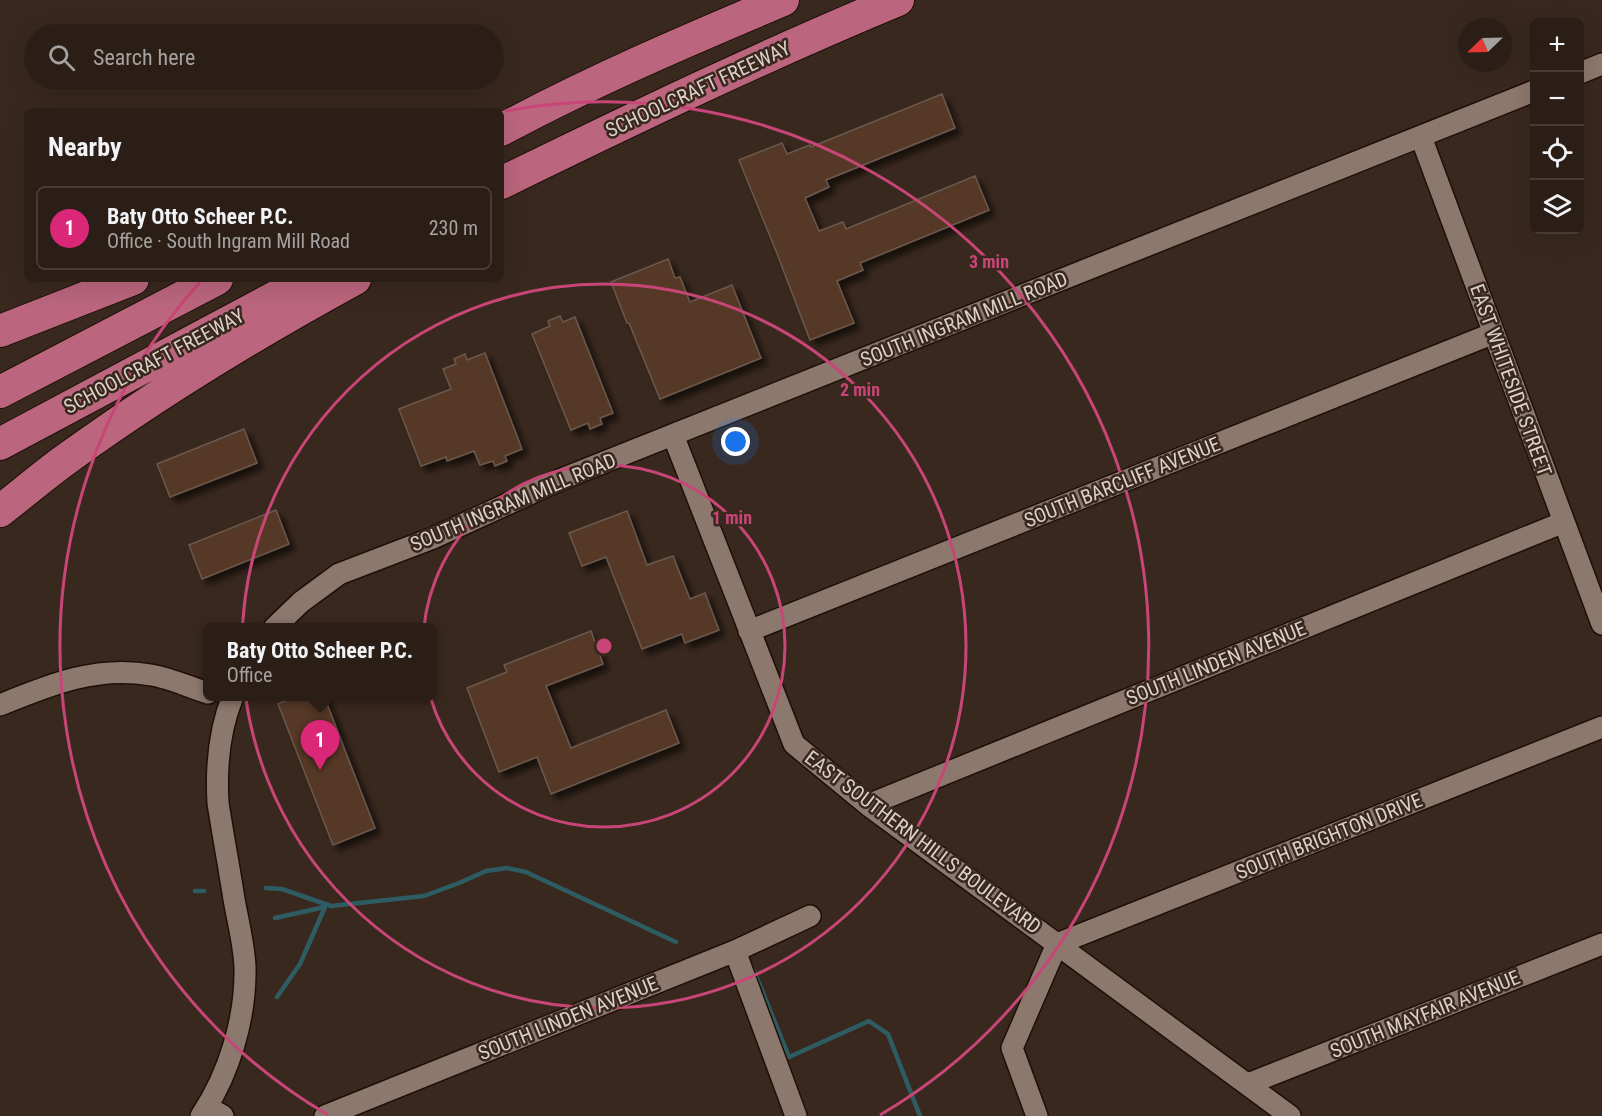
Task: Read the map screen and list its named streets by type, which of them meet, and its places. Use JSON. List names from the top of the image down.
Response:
{
  "streets": {
    "highway": ["SCHOOLCRAFT FREEWAY"],
    "street": [
      "SOUTH INGRAM MILL ROAD",
      "EAST WHITESIDE STREET",
      "SOUTH BARCLIFF AVENUE",
      "SOUTH LINDEN AVENUE",
      "SOUTH BRIGHTON DRIVE",
      "EAST SOUTHERN HILLS BOULEVARD",
      "SOUTH MAYFAIR AVENUE"
    ]
  },
  "crossings": [
    ["SOUTH INGRAM MILL ROAD", "EAST WHITESIDE STREET"],
    ["SOUTH INGRAM MILL ROAD", "EAST SOUTHERN HILLS BOULEVARD"],
    ["EAST WHITESIDE STREET", "SOUTH BARCLIFF AVENUE"],
    ["EAST WHITESIDE STREET", "SOUTH LINDEN AVENUE"],
    ["SOUTH BARCLIFF AVENUE", "EAST SOUTHERN HILLS BOULEVARD"],
    ["SOUTH LINDEN AVENUE", "EAST SOUTHERN HILLS BOULEVARD"],
    ["SOUTH BRIGHTON DRIVE", "EAST SOUTHERN HILLS BOULEVARD"],
    ["EAST SOUTHERN HILLS BOULEVARD", "SOUTH MAYFAIR AVENUE"]
  ],
  "north": "bottom left",
  "page": {
    "map_buttons": ["+", "−"],
    "search": "Search here",
    "heading": "Nearby",
    "list": [
      {
        "mark": "1",
        "name": "Baty Otto Scheer P.C.",
        "note": "Office · South Ingram Mill Road",
        "value": "230 m"
      }
    ],
    "popup": ["Baty Otto Scheer P.C.", "Office"],
    "pins": "1"
  },
  "rings": ["3 min", "2 min", "1 min"]
}
